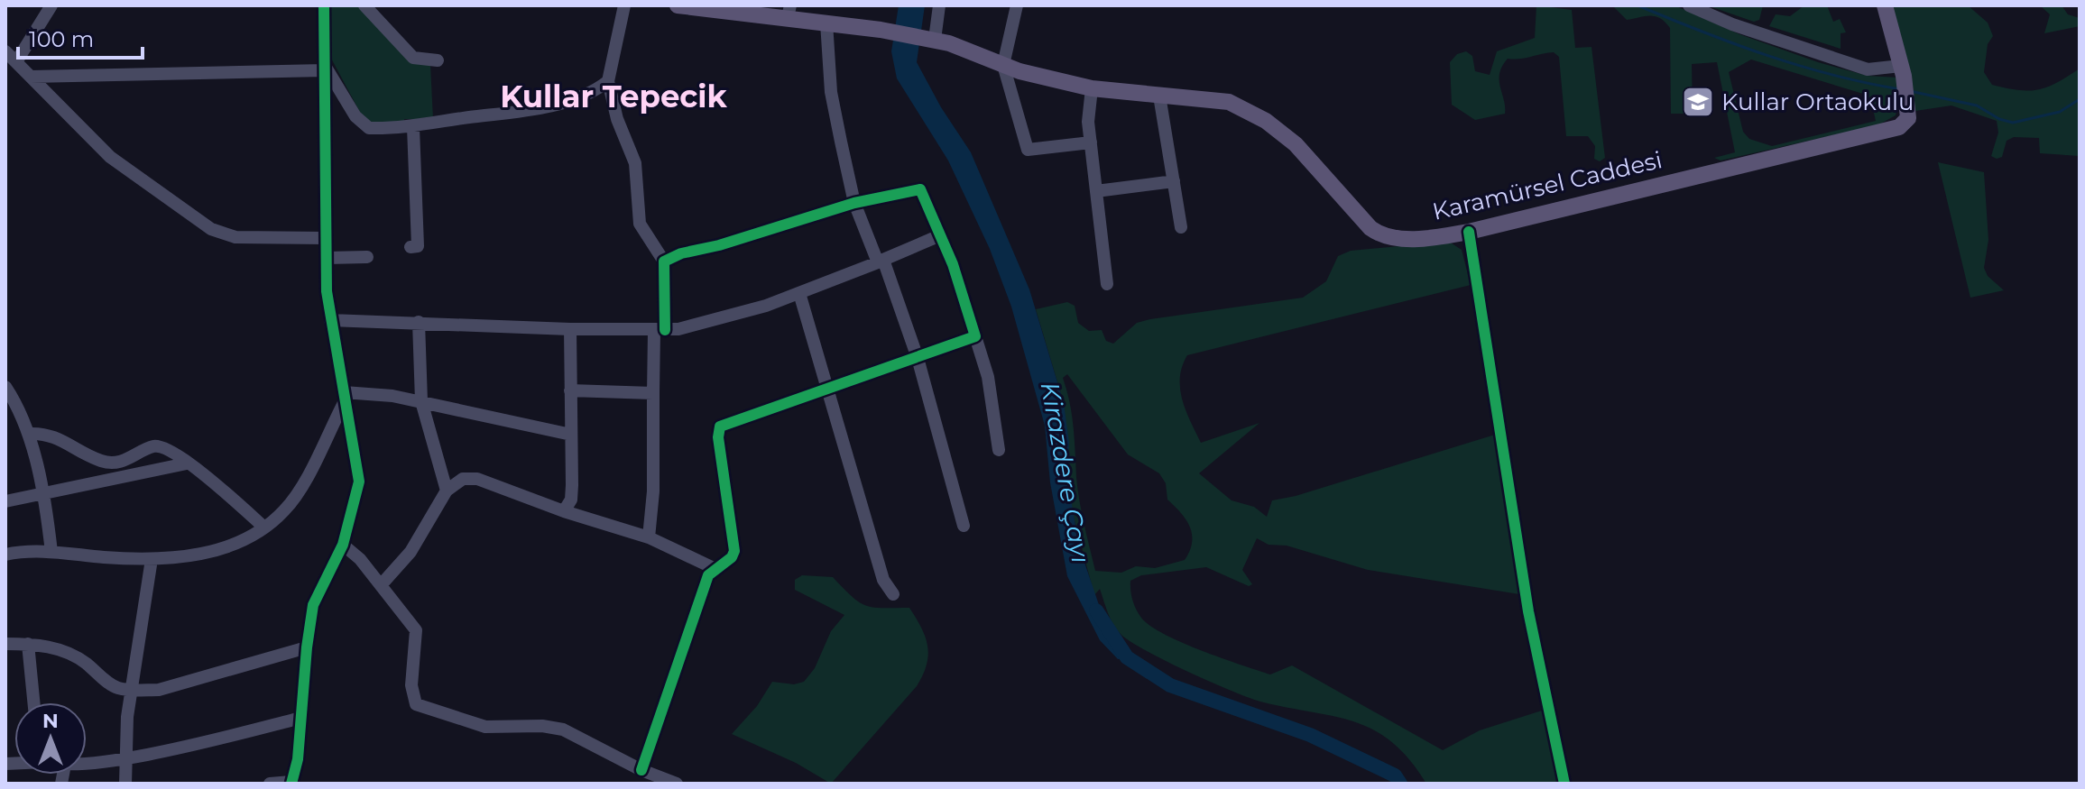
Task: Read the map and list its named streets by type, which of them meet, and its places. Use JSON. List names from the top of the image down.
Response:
{
  "streets": {
    "main road": ["Karamürsel Caddesi"]
  },
  "districts": ["Kullar Tepecik"],
  "water": ["Kirazdere Çayı"],
  "places": {
    "school or university": ["Kullar Ortaokulu"]
  },
  "scale_bar": "100 m",
  "north": "top"
}
